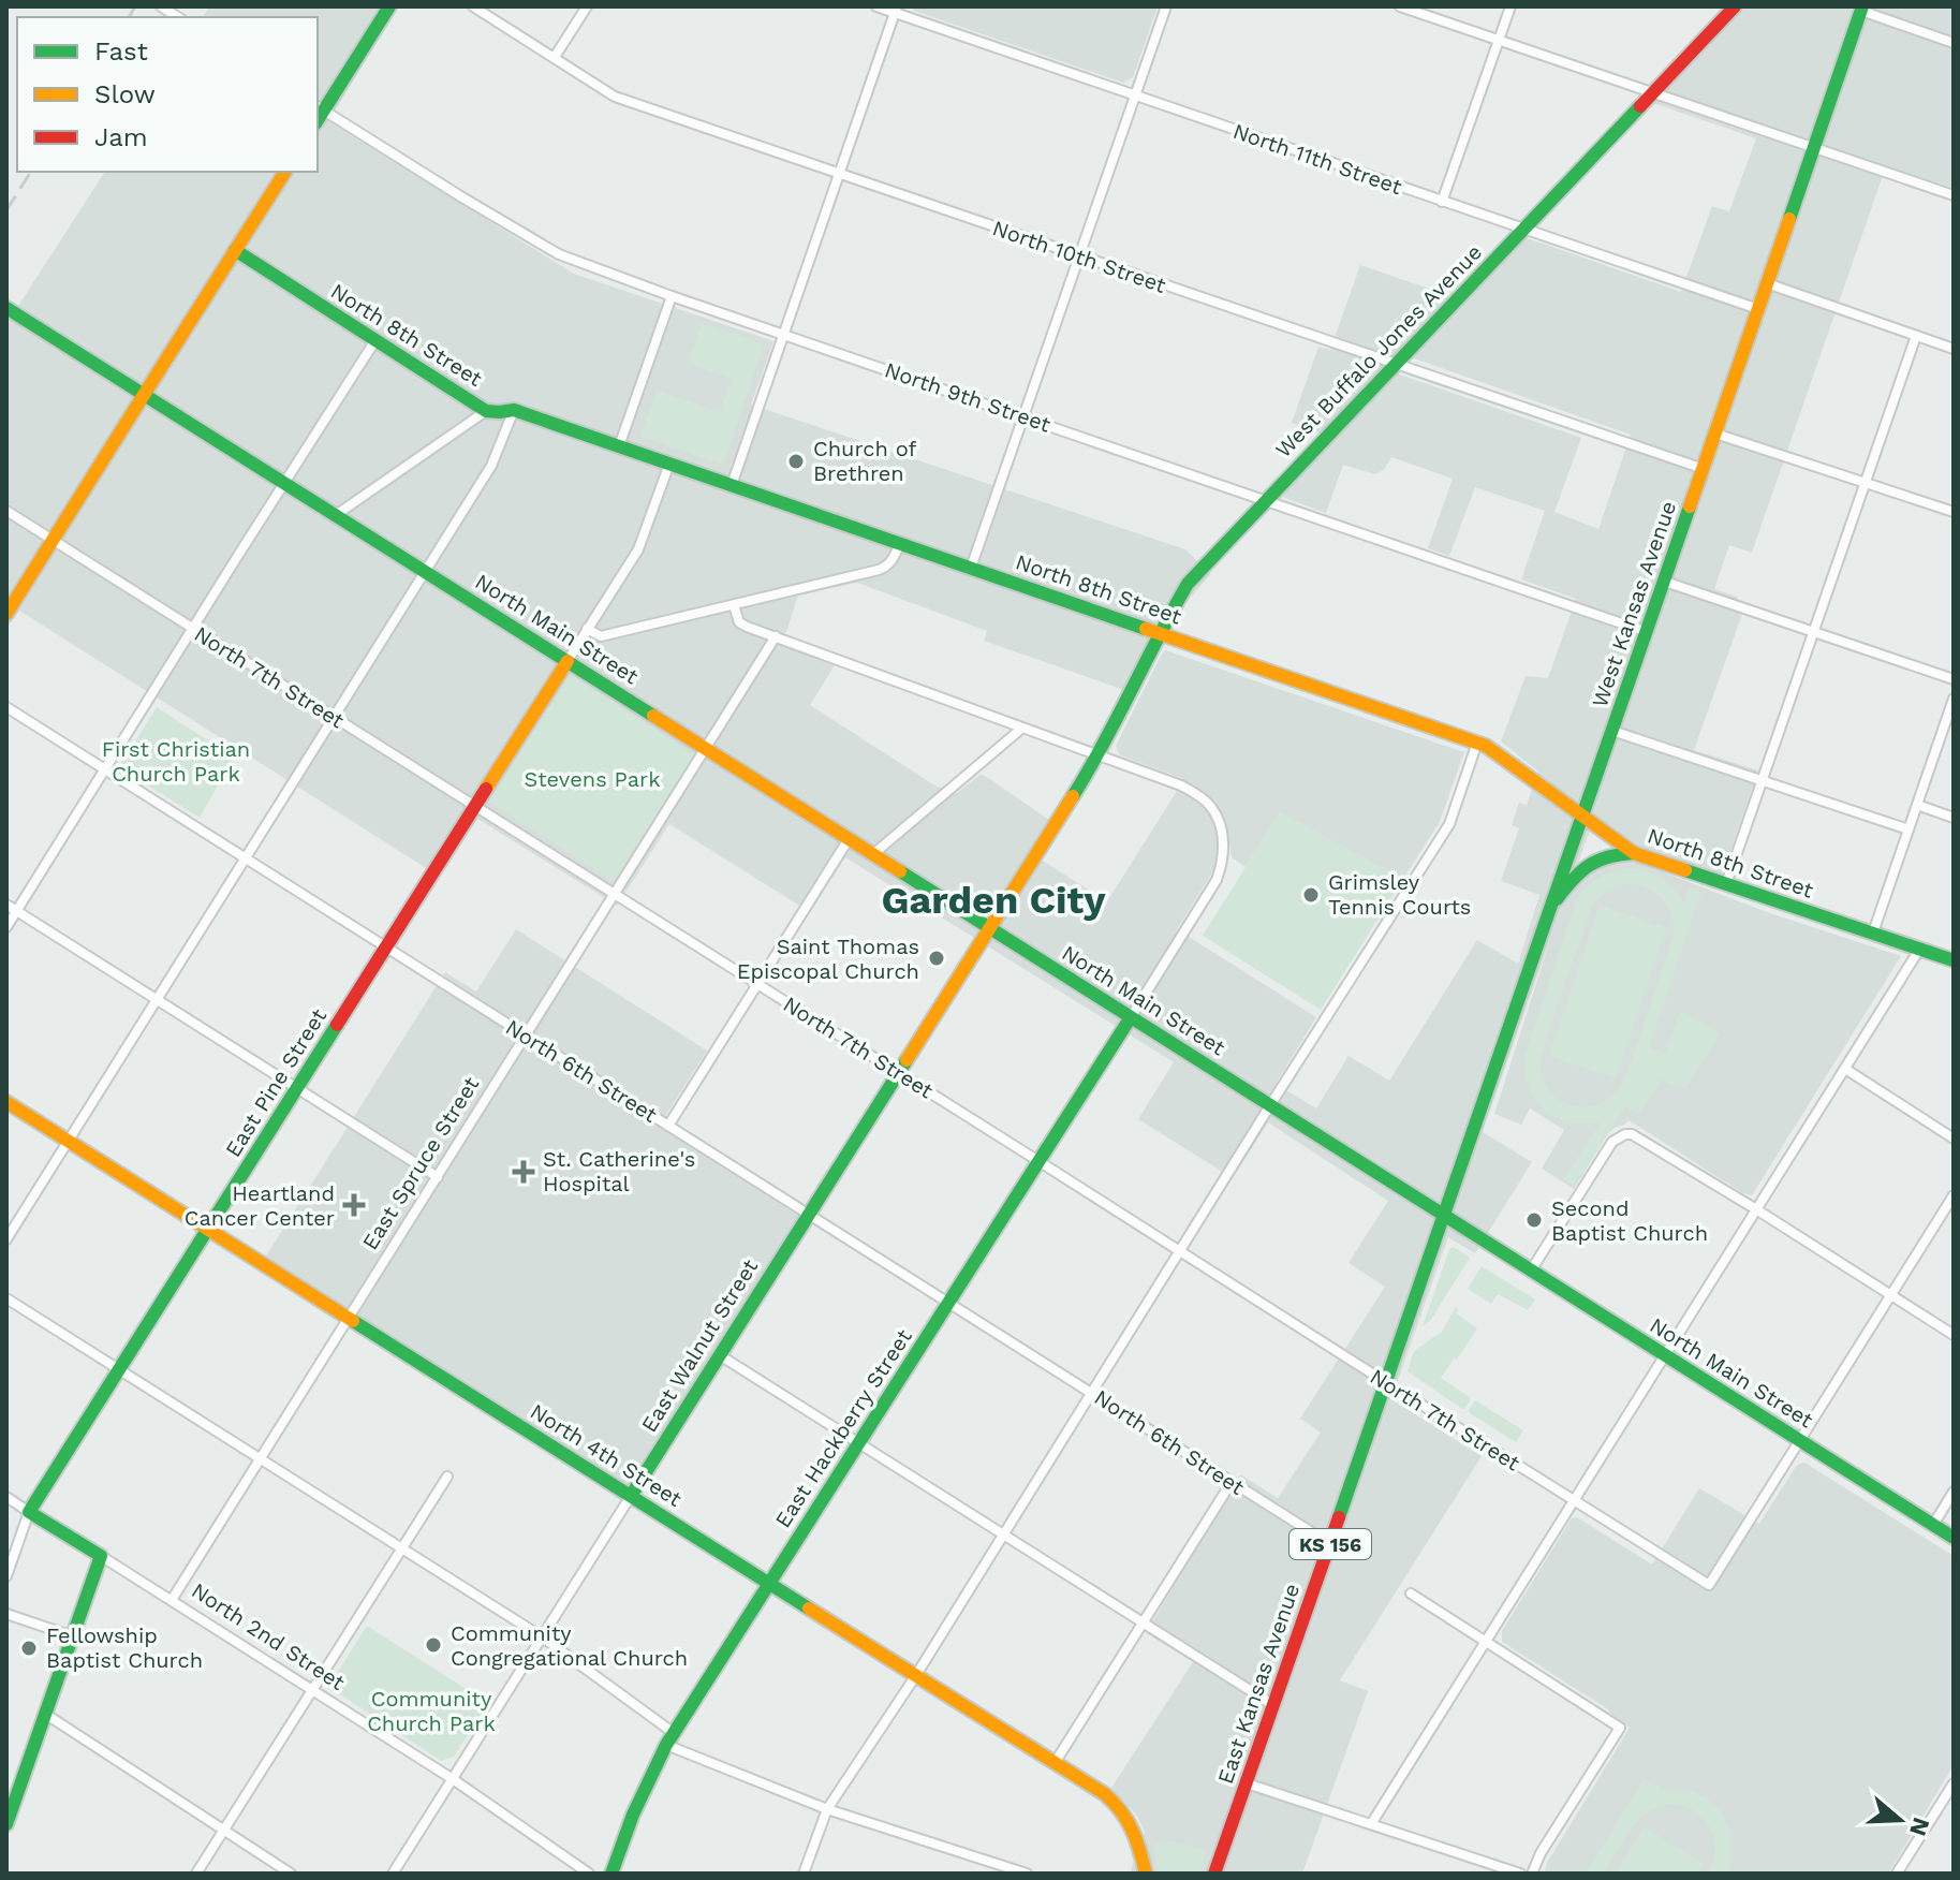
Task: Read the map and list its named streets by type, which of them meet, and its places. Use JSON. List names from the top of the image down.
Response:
{
  "streets": {
    "main road": [
      "North 8th Street",
      "West Buffalo Jones Avenue",
      "West Kansas Avenue",
      "North Main Street",
      "East Pine Street",
      "East Walnut Street",
      "East Hackberry Street",
      "North 4th Street",
      "KS 156",
      "North 2nd Street",
      "East Kansas Avenue"
    ],
    "street": [
      "North 11th Street",
      "North 10th Street",
      "North 9th Street",
      "North 7th Street",
      "North 6th Street",
      "East Spruce Street"
    ]
  },
  "crossings": [
    ["North 11th Street", "West Buffalo Jones Avenue"],
    ["North 11th Street", "West Kansas Avenue"],
    ["North 10th Street", "West Buffalo Jones Avenue"],
    ["North 10th Street", "West Kansas Avenue"],
    ["North 8th Street", "West Buffalo Jones Avenue"],
    ["North 8th Street", "West Kansas Avenue"],
    ["West Buffalo Jones Avenue", "North 9th Street"],
    ["West Buffalo Jones Avenue", "North Main Street"],
    ["West Buffalo Jones Avenue", "East Walnut Street"],
    ["North 9th Street", "West Kansas Avenue"],
    ["West Kansas Avenue", "North Main Street"],
    ["West Kansas Avenue", "East Kansas Avenue"],
    ["North Main Street", "North 7th Street"],
    ["North Main Street", "East Pine Street"],
    ["North Main Street", "East Spruce Street"],
    ["North Main Street", "East Walnut Street"],
    ["North Main Street", "East Hackberry Street"],
    ["North Main Street", "East Kansas Avenue"],
    ["North 7th Street", "East Pine Street"],
    ["North 7th Street", "East Spruce Street"],
    ["North 7th Street", "East Walnut Street"],
    ["North 7th Street", "East Hackberry Street"],
    ["North 7th Street", "East Kansas Avenue"],
    ["North 6th Street", "East Pine Street"],
    ["North 6th Street", "East Spruce Street"],
    ["North 6th Street", "East Walnut Street"],
    ["North 6th Street", "East Hackberry Street"],
    ["North 6th Street", "East Kansas Avenue"],
    ["East Pine Street", "North 4th Street"],
    ["East Pine Street", "North 2nd Street"],
    ["East Spruce Street", "North 4th Street"],
    ["East Spruce Street", "North 2nd Street"],
    ["East Walnut Street", "North 4th Street"],
    ["East Walnut Street", "North 2nd Street"],
    ["East Hackberry Street", "North 4th Street"]
  ],
  "districts": ["Garden City"],
  "parks": ["First Christian Church Park", "Stevens Park", "Community Church Park"],
  "places": {
    "other": [
      "Church of Brethren",
      "Grimsley Tennis Courts",
      "Saint Thomas Episcopal Church",
      "Second Baptist Church",
      "Community Congregational Church",
      "Fellowship Baptist Church"
    ],
    "health": ["St. Catherine's Hospital", "Heartland Cancer Center"]
  },
  "legend": ["Fast", "Slow", "Jam"],
  "north": "right"
}
